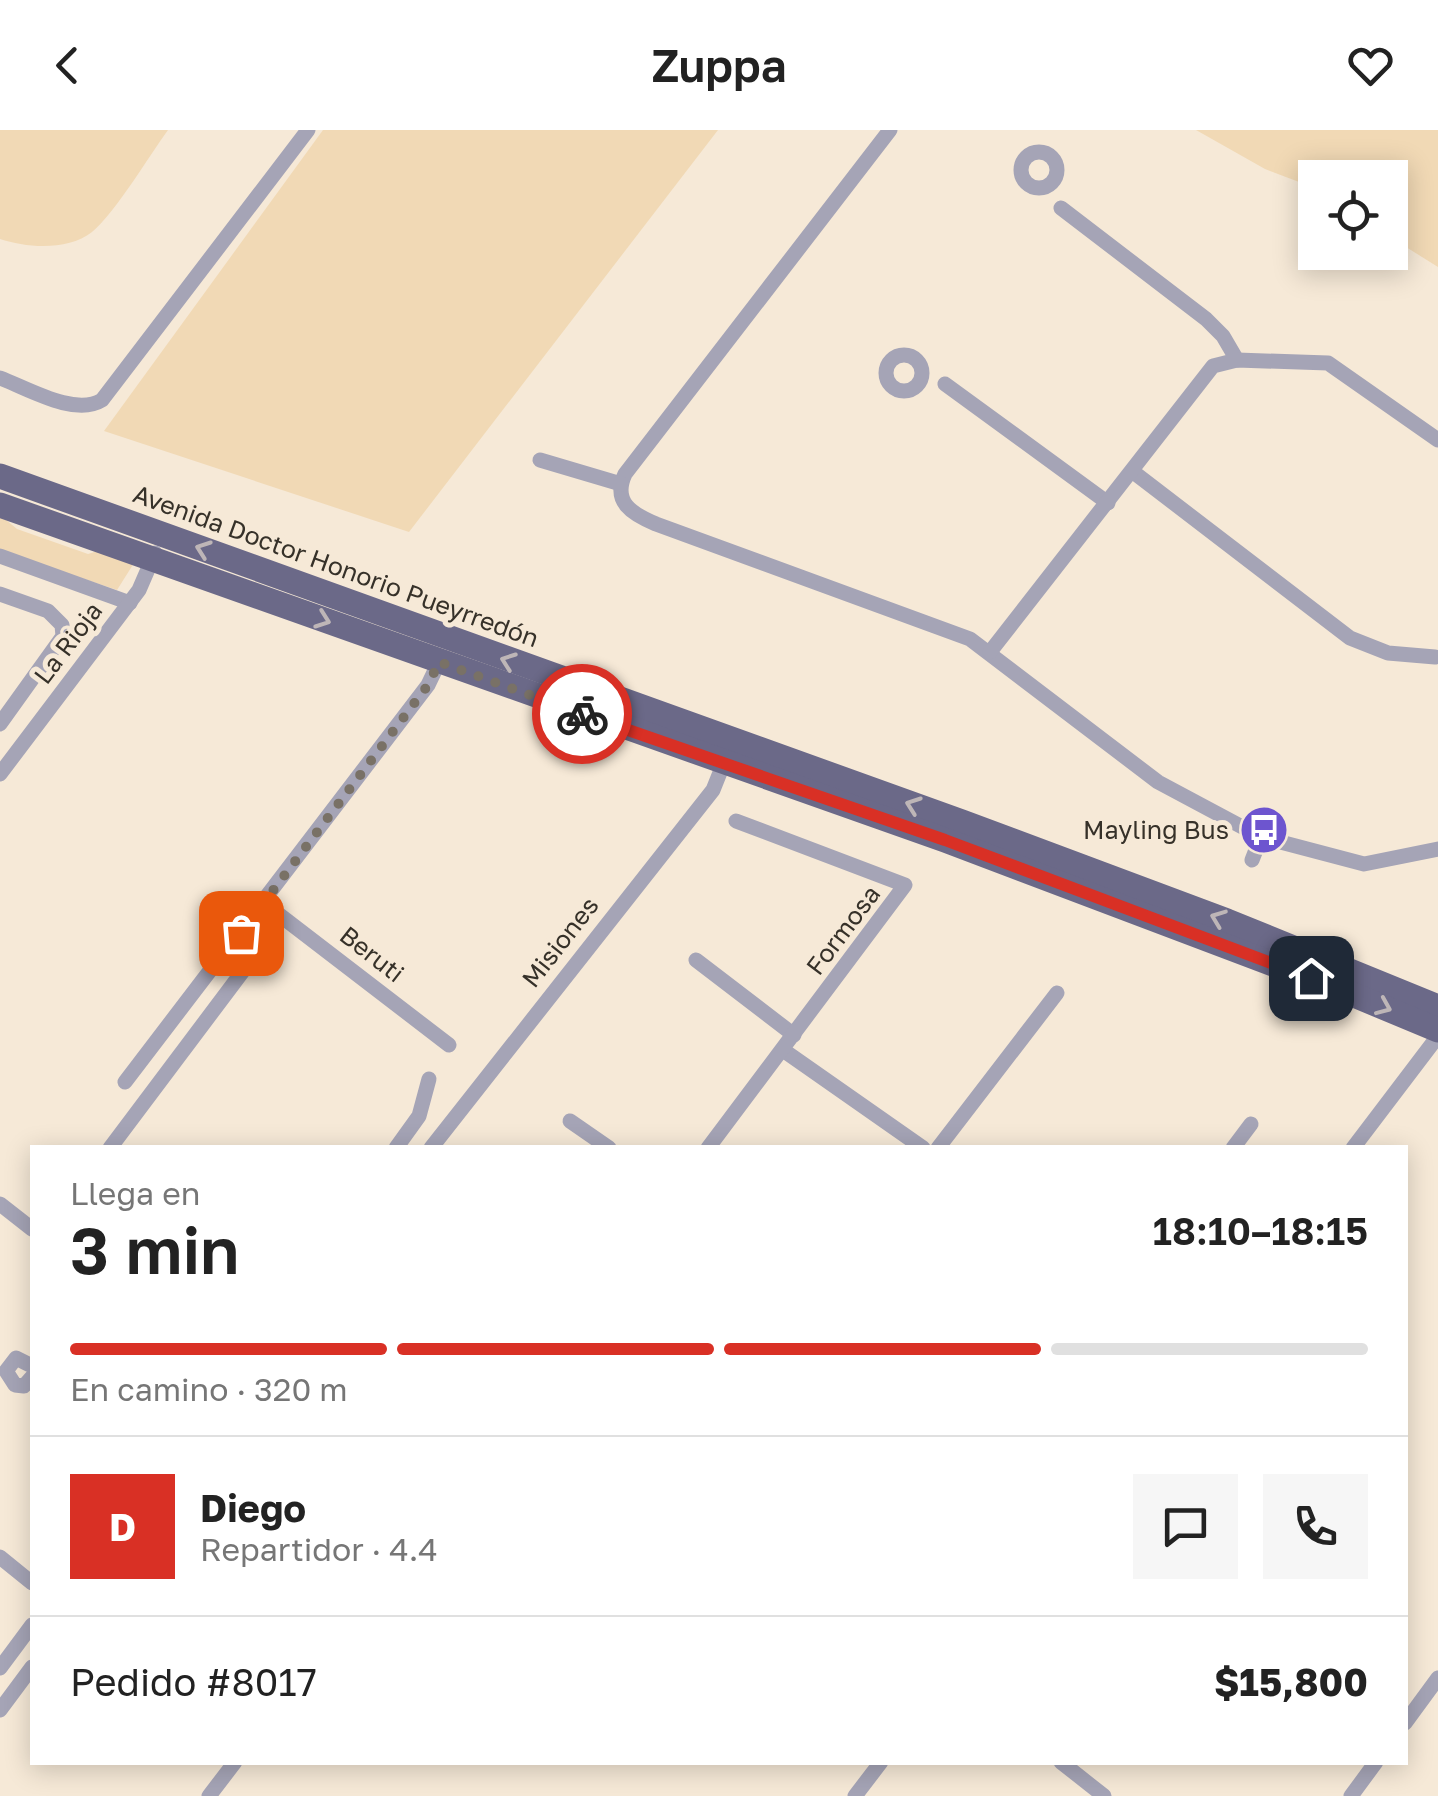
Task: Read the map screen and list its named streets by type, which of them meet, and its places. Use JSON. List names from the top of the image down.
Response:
{
  "streets": {
    "main road": ["Avenida Doctor Honorio Pueyrredón"],
    "street": [
      "La Rioja",
      "Formosa",
      "Misiones",
      "Beruti"
    ]
  },
  "crossings": [
    ["Avenida Doctor Honorio Pueyrredón", "La Rioja"]
  ],
  "places": {
    "bus stop": ["Mayling Bus"]
  },
  "page": {
    "header": "Zuppa",
    "heading": ["3 min", "Llega en", "18:10–18:15"],
    "panel": [
      "Diego",
      "Repartidor · 4.4",
      "Pedido #8017",
      "$15,800"
    ],
    "bar": "En camino · 320 m",
    "round": "D"
  }
}
